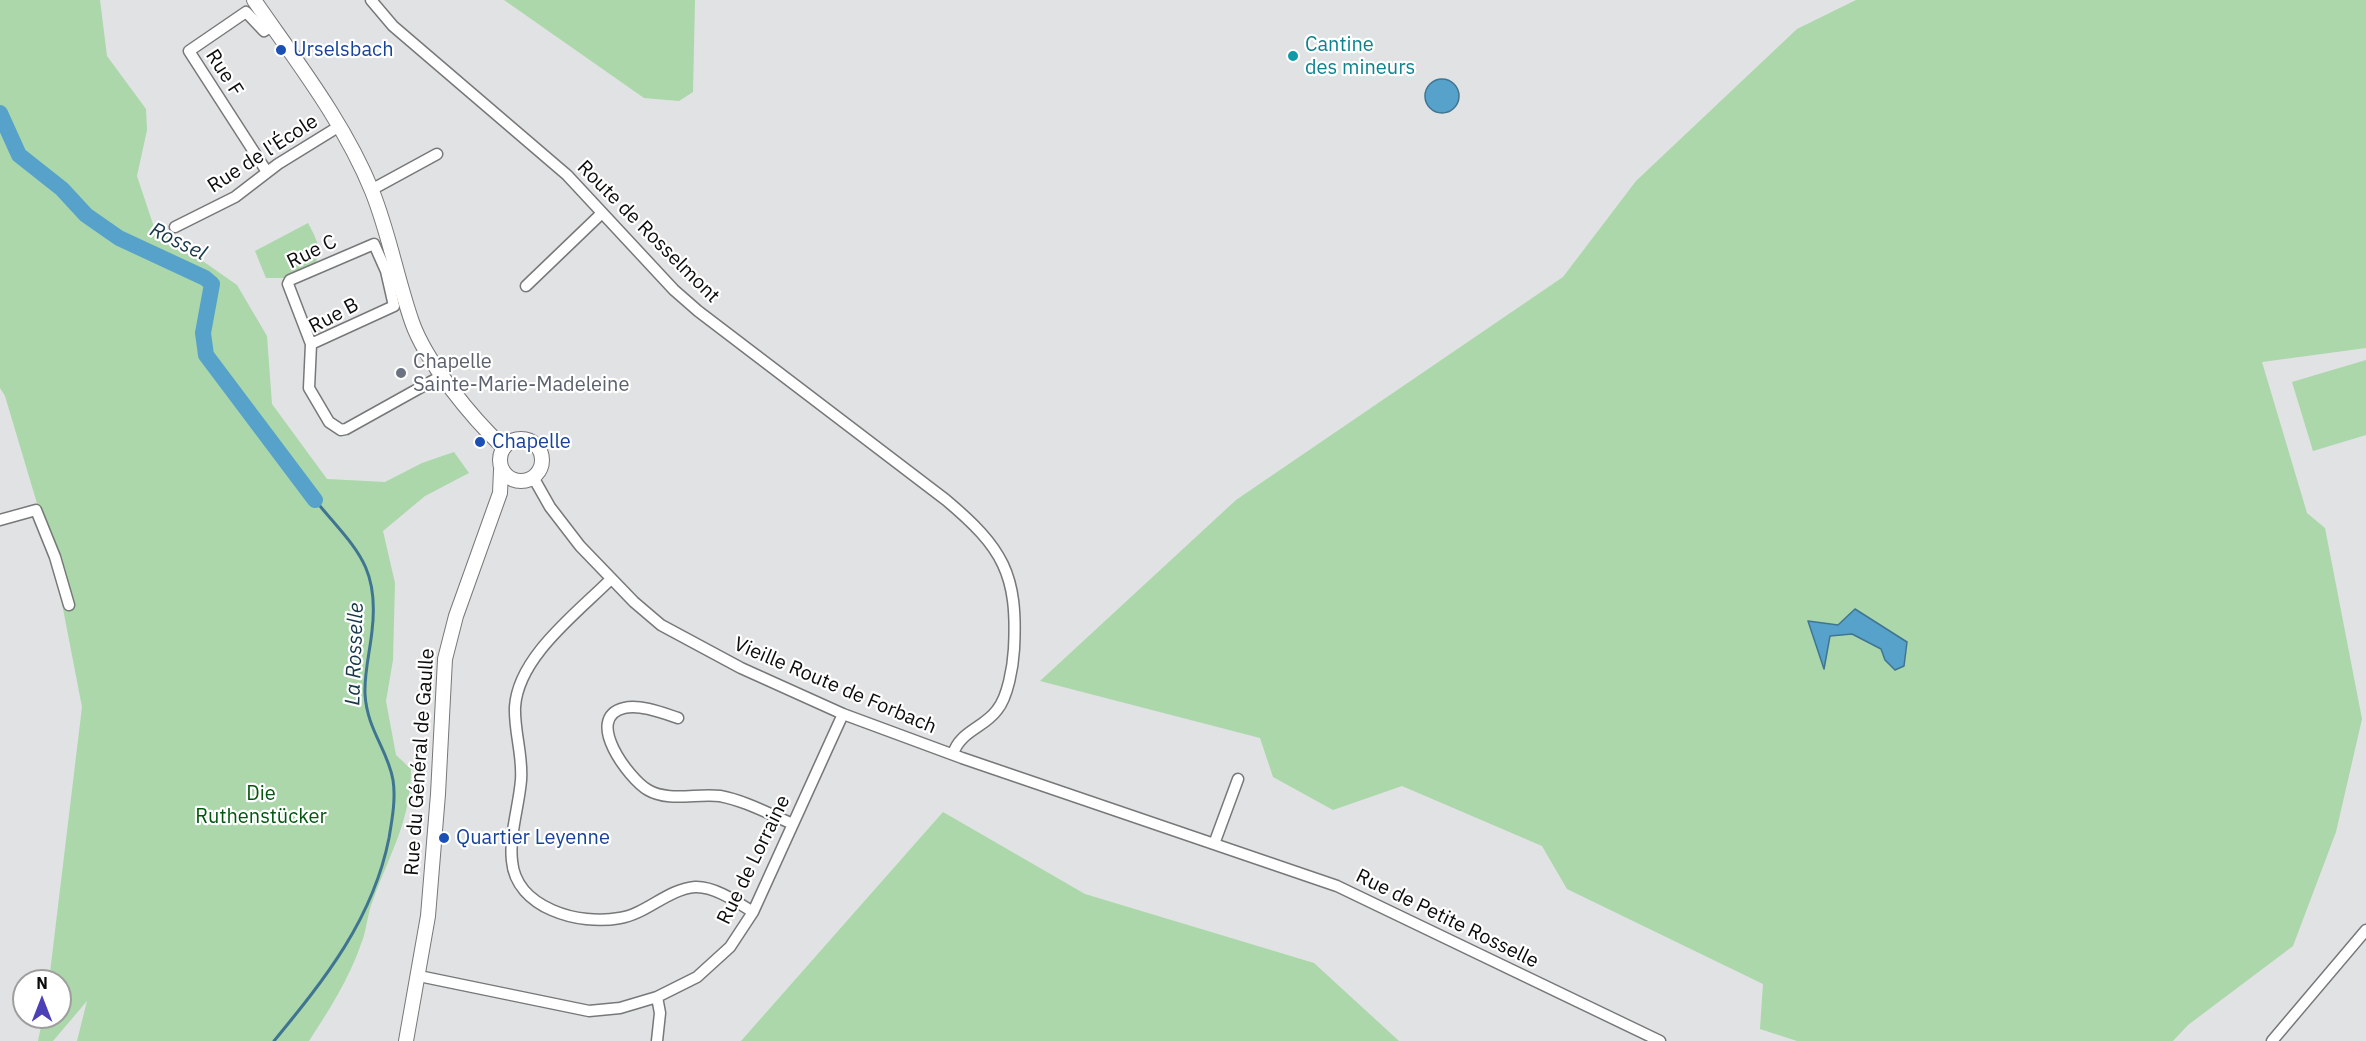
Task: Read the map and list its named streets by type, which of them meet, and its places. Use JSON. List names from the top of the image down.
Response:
{
  "streets": {
    "main road": ["Rue du Général de Gaulle"],
    "street": [
      "Rue F",
      "Rue de l'École",
      "Route de Rosselmont",
      "Rue C",
      "Rue B",
      "Vieille Route de Forbach",
      "Rue de Lorraine",
      "Rue de Petite Rosselle"
    ]
  },
  "crossings": [
    ["Rue F", "Rue de l'École"],
    ["Route de Rosselmont", "Vieille Route de Forbach"],
    ["Rue C", "Rue B"],
    ["Vieille Route de Forbach", "Rue du Général de Gaulle"],
    ["Vieille Route de Forbach", "Rue de Lorraine"],
    ["Vieille Route de Forbach", "Rue de Petite Rosselle"],
    ["Rue du Général de Gaulle", "Rue de Lorraine"]
  ],
  "water": ["Rossel", "La Rosselle"],
  "parks": ["Die Ruthenstücker"],
  "places": [
    "Urselsbach",
    "Cantine des mineurs",
    "Chapelle Sainte-Marie-Madeleine",
    "Chapelle",
    "Quartier Leyenne"
  ],
  "north": "top"
}
